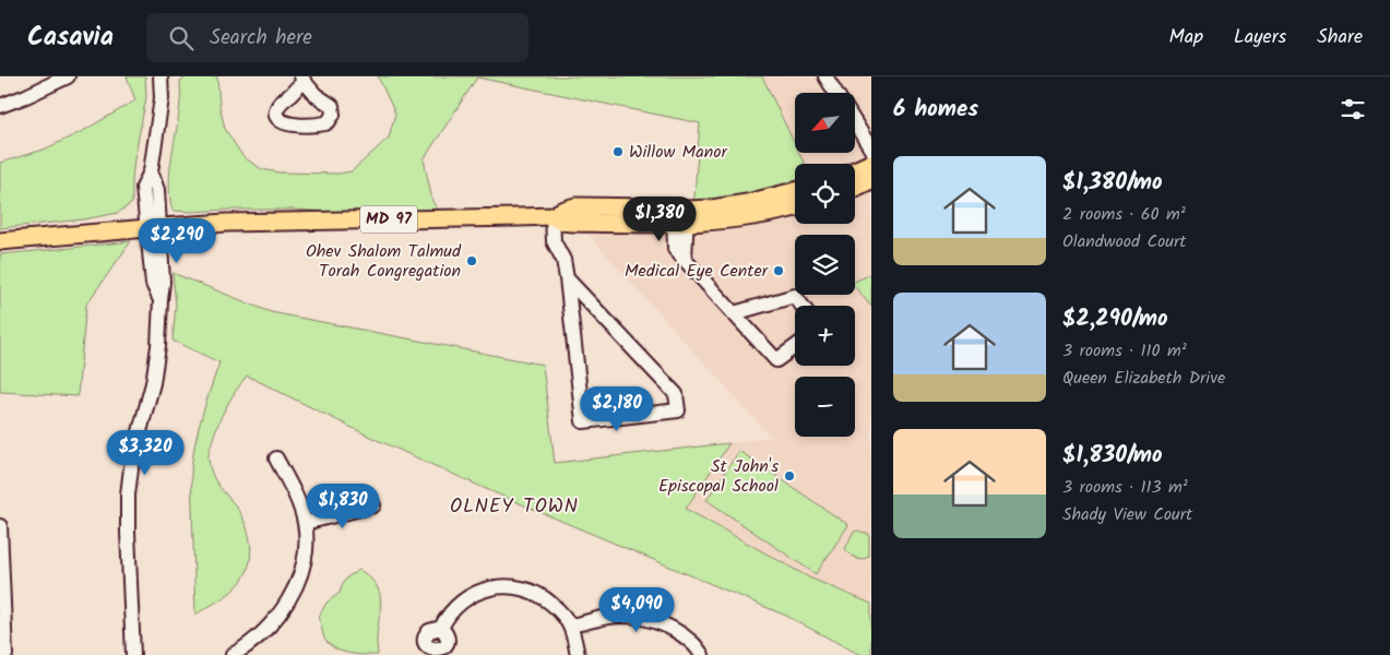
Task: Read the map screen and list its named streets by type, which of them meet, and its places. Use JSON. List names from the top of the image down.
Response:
{
  "streets": {
    "main road": ["MD 97"]
  },
  "districts": ["OLNEY TOWN"],
  "places": [
    "Willow Manor",
    "Ohev Shalom Talmud Torah Congregation",
    "Medical Eye Center",
    "St John's Episcopal School"
  ],
  "north": "bottom left",
  "page": {
    "header": "Casavia",
    "search": "Search here",
    "nav": ["Map", "Layers", "Share"],
    "heading": "6 homes",
    "map_buttons": ["+", "−"],
    "list": [
      {
        "name": "$1,380/mo",
        "note": "2 rooms · 60 m² · Olandwood Court"
      },
      {
        "name": "$2,290/mo",
        "note": "3 rooms · 110 m² · Queen Elizabeth Drive"
      },
      {
        "name": "$1,830/mo",
        "note": "3 rooms · 113 m² · Shady View Court"
      }
    ],
    "price": [
      "$1,380",
      "$2,290",
      "$2,180",
      "$3,320",
      "$1,830",
      "$4,090"
    ]
  }
}
